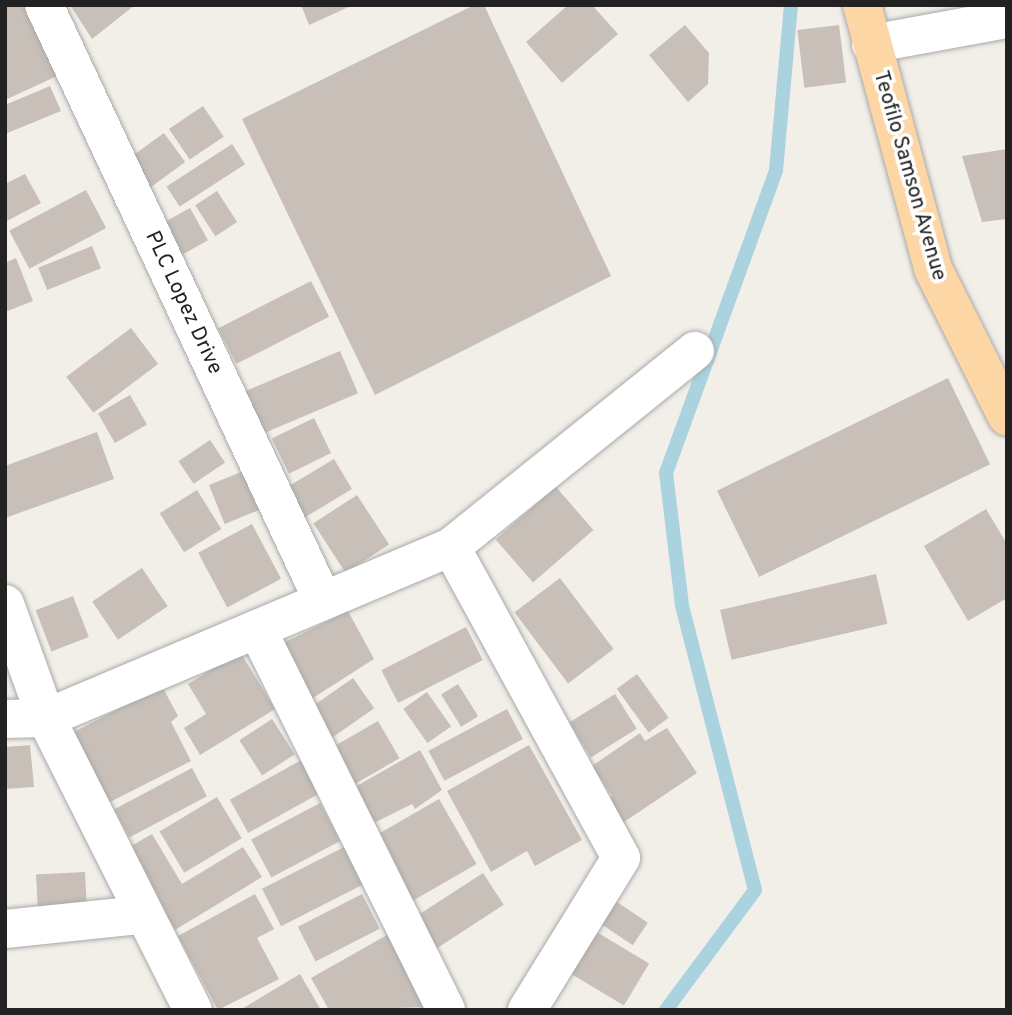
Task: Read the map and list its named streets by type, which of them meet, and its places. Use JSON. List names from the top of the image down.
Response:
{
  "streets": {
    "main road": ["Teofilo Samson Avenue"],
    "street": ["PLC Lopez Drive"]
  }
}
